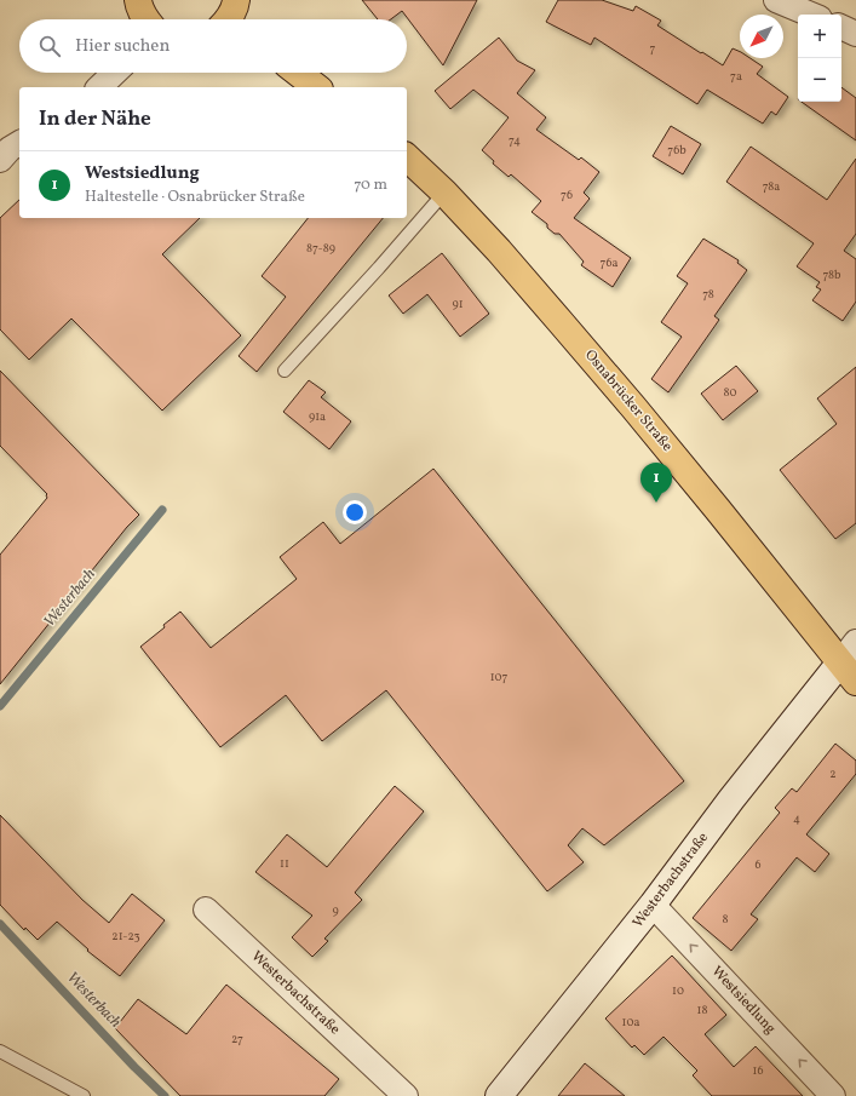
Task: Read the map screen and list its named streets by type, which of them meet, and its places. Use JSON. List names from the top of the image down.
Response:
{
  "streets": {
    "main road": ["Osnabrücker Straße", "Westerbachstraße"],
    "street": ["Westsiedlung"]
  },
  "crossings": [
    ["Osnabrücker Straße", "Westerbachstraße"],
    ["Westerbachstraße", "Westsiedlung"]
  ],
  "one_way": ["Westsiedlung"],
  "water": ["Westerbach"],
  "house_numbers": [
    "7",
    "7a",
    "74",
    "76b",
    "78a",
    "76",
    "87-89",
    "76a",
    "78b",
    "78",
    "91",
    "80",
    "91a",
    "107",
    "2",
    "4",
    "11",
    "6",
    "9",
    "8",
    "21-23",
    "10",
    "18",
    "10a",
    "27",
    "16"
  ],
  "north": "bottom left",
  "page": {
    "map_buttons": ["+", "−"],
    "search": "Hier suchen",
    "heading": "In der Nähe",
    "list": [
      {
        "mark": "1",
        "name": "Westsiedlung",
        "note": "Haltestelle · Osnabrücker Straße",
        "value": "70 m"
      }
    ],
    "pins": "1"
  }
}
